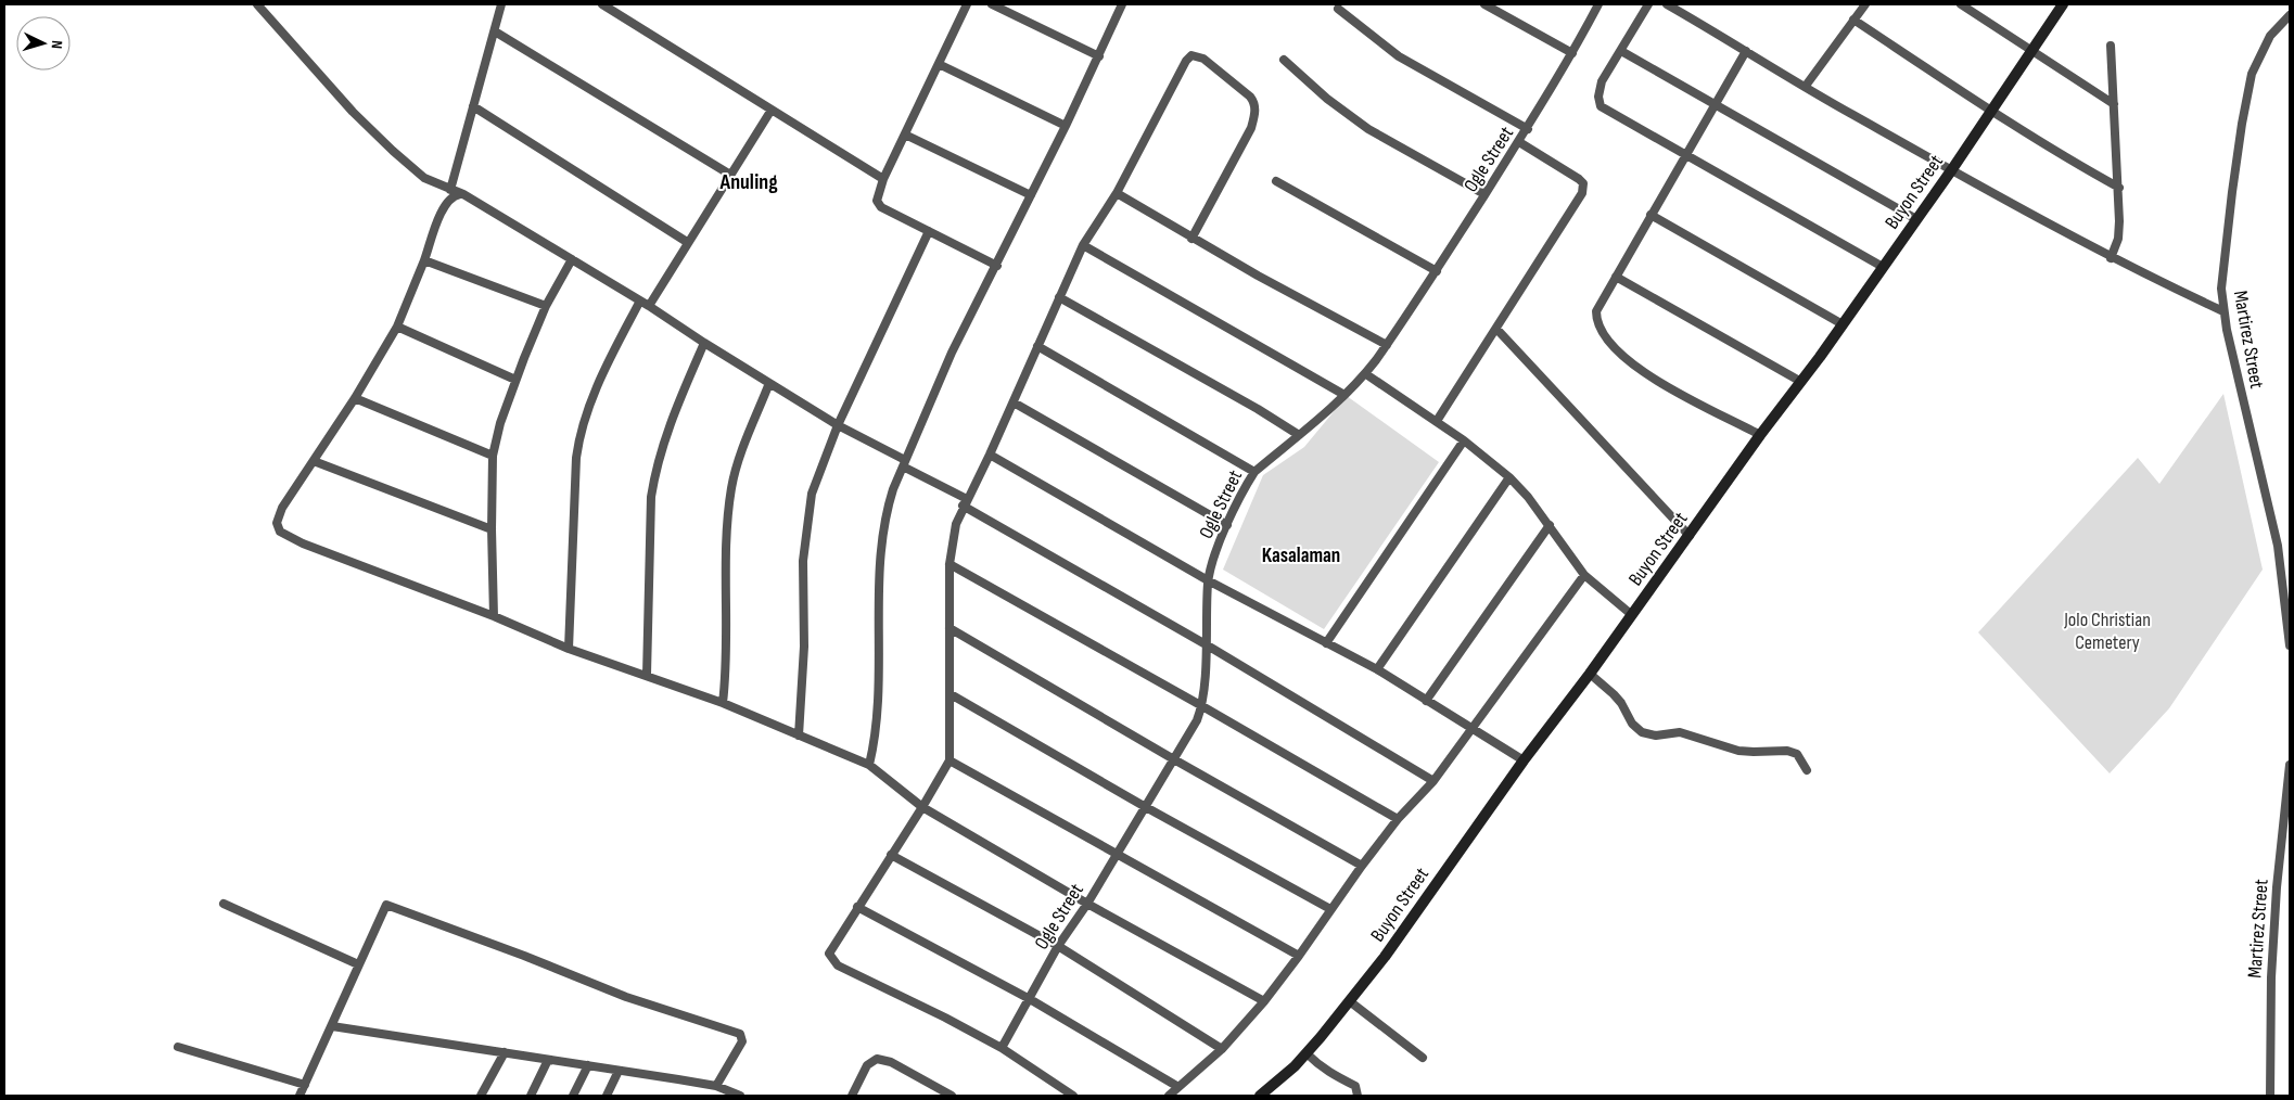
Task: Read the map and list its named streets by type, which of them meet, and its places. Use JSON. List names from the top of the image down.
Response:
{
  "streets": {
    "main road": ["Buyon Street"],
    "street": ["Ogle Street", "Martirez Street"]
  },
  "districts": ["Anuling", "Kasalaman"],
  "parks": ["Jolo Christian Cemetery"],
  "north": "right"
}
